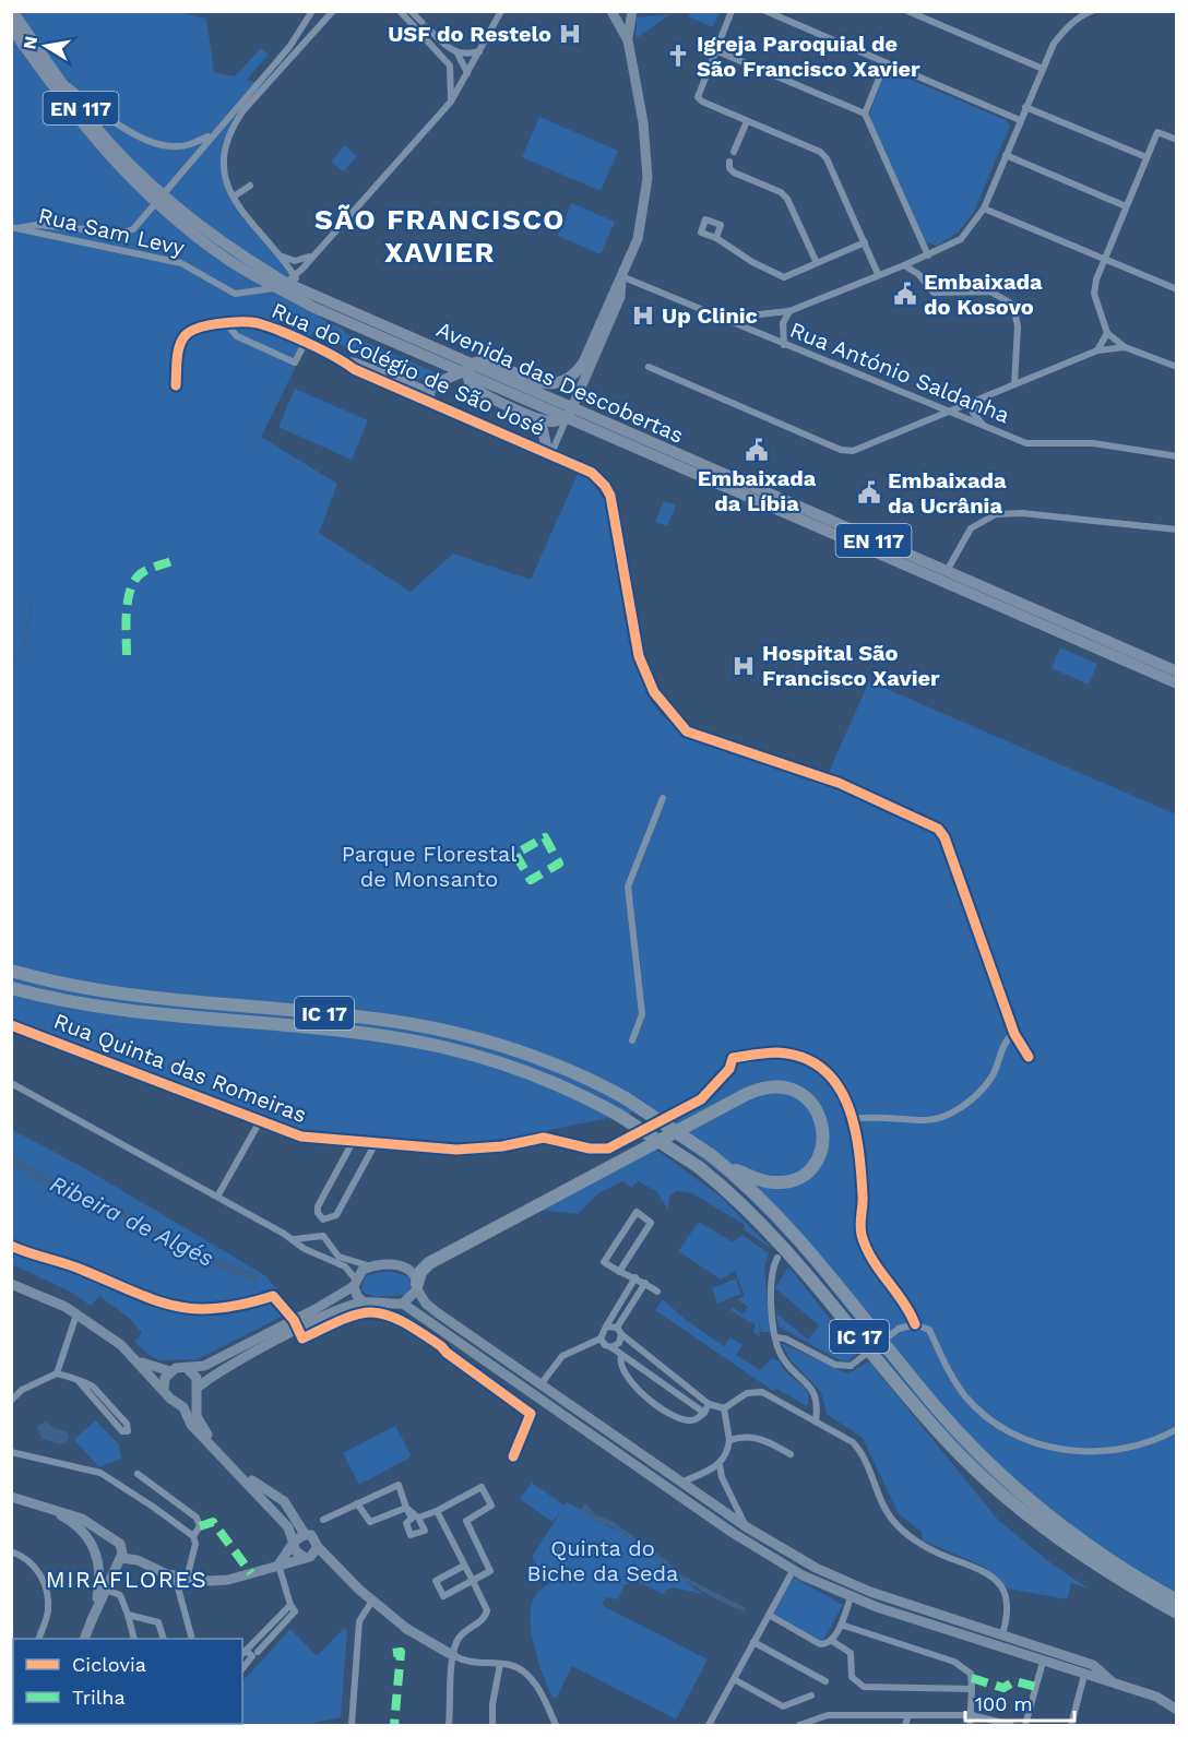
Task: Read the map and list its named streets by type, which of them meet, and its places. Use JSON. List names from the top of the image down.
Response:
{
  "streets": {
    "highway": ["IC 17"],
    "main road": ["EN 117", "Avenida das Descobertas"],
    "street": [
      "Rua Sam Levy",
      "Rua do Colégio de São José",
      "Rua António Saldanha",
      "Rua Quinta das Romeiras"
    ]
  },
  "crossings": [
    ["Rua Sam Levy", "Avenida das Descobertas"]
  ],
  "districts": ["SÃO FRANCISCO XAVIER", "MIRAFLORES"],
  "water": ["Ribeira de Algés"],
  "parks": ["Parque Florestal de Monsanto", "Quinta do Biche da Seda"],
  "places": {
    "hospital": ["USF do Restelo", "Up Clinic", "Hospital São Francisco Xavier"],
    "church": ["Igreja Paroquial de São Francisco Xavier"],
    "public building": ["Embaixada do Kosovo", "Embaixada da Líbia", "Embaixada da Ucrânia"]
  },
  "legend": ["Ciclovia", "Trilha"],
  "scale_bar": "100 m",
  "north": "left"
}
